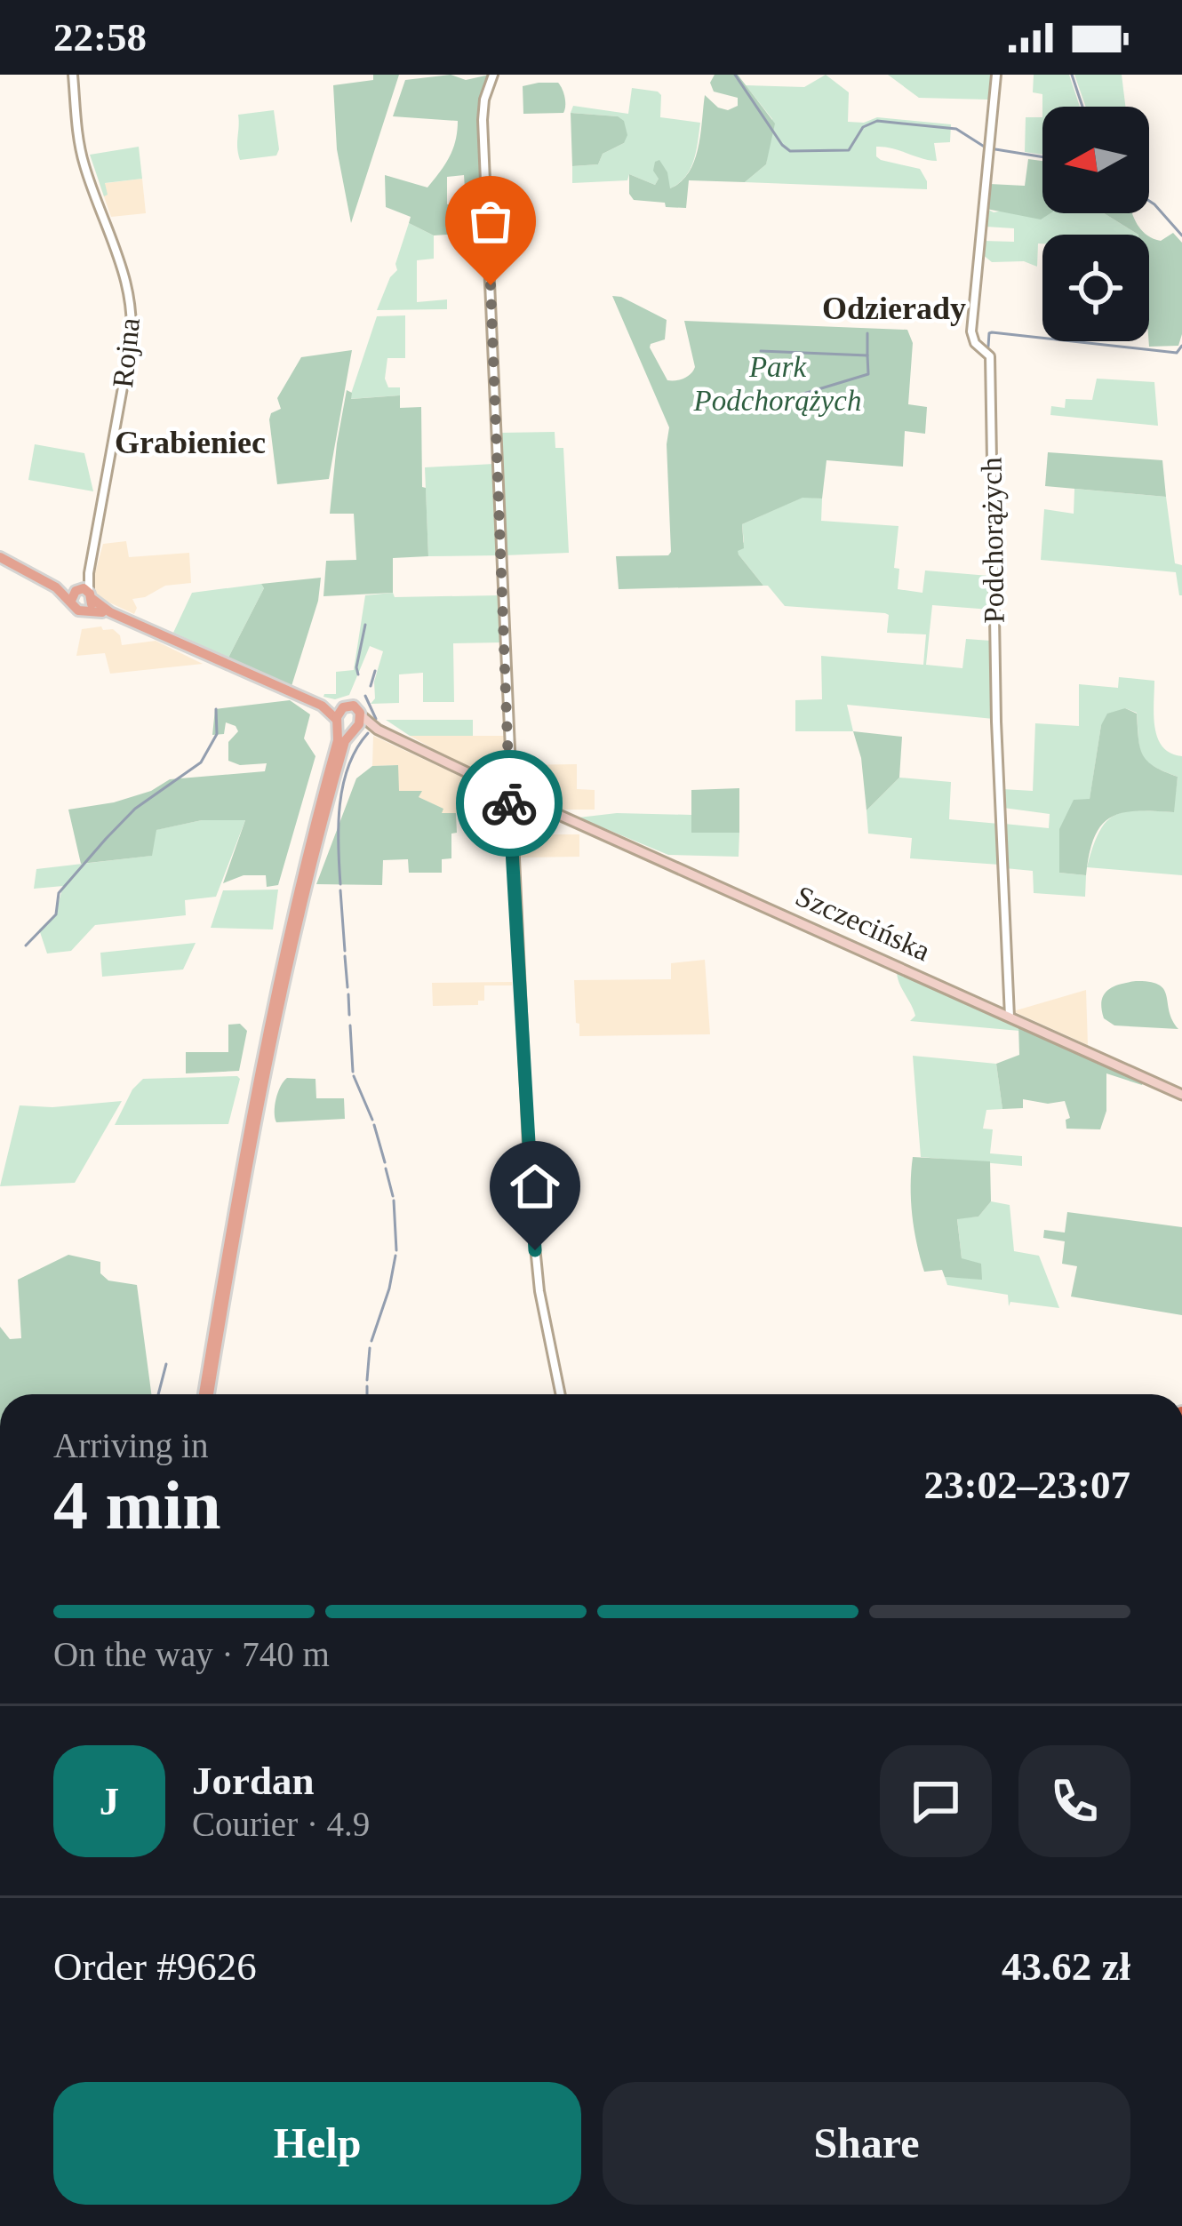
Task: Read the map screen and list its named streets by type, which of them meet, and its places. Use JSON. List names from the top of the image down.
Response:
{
  "streets": {
    "main road": ["Szczecińska"],
    "street": ["Rojna", "Podchorążych"]
  },
  "crossings": [
    ["Podchorążych", "Szczecińska"]
  ],
  "districts": ["Odzierady", "Grabieniec"],
  "parks": ["Park Podchorążych"],
  "north": "left",
  "page": {
    "status": "22:58",
    "heading": ["4 min", "Arriving in", "23:02–23:07"],
    "panel": [
      "Jordan",
      "Courier · 4.9",
      "Order #9626",
      "43.62 zł"
    ],
    "bar": "On the way · 740 m",
    "round": "J",
    "buttons": ["Help", "Share"]
  }
}
